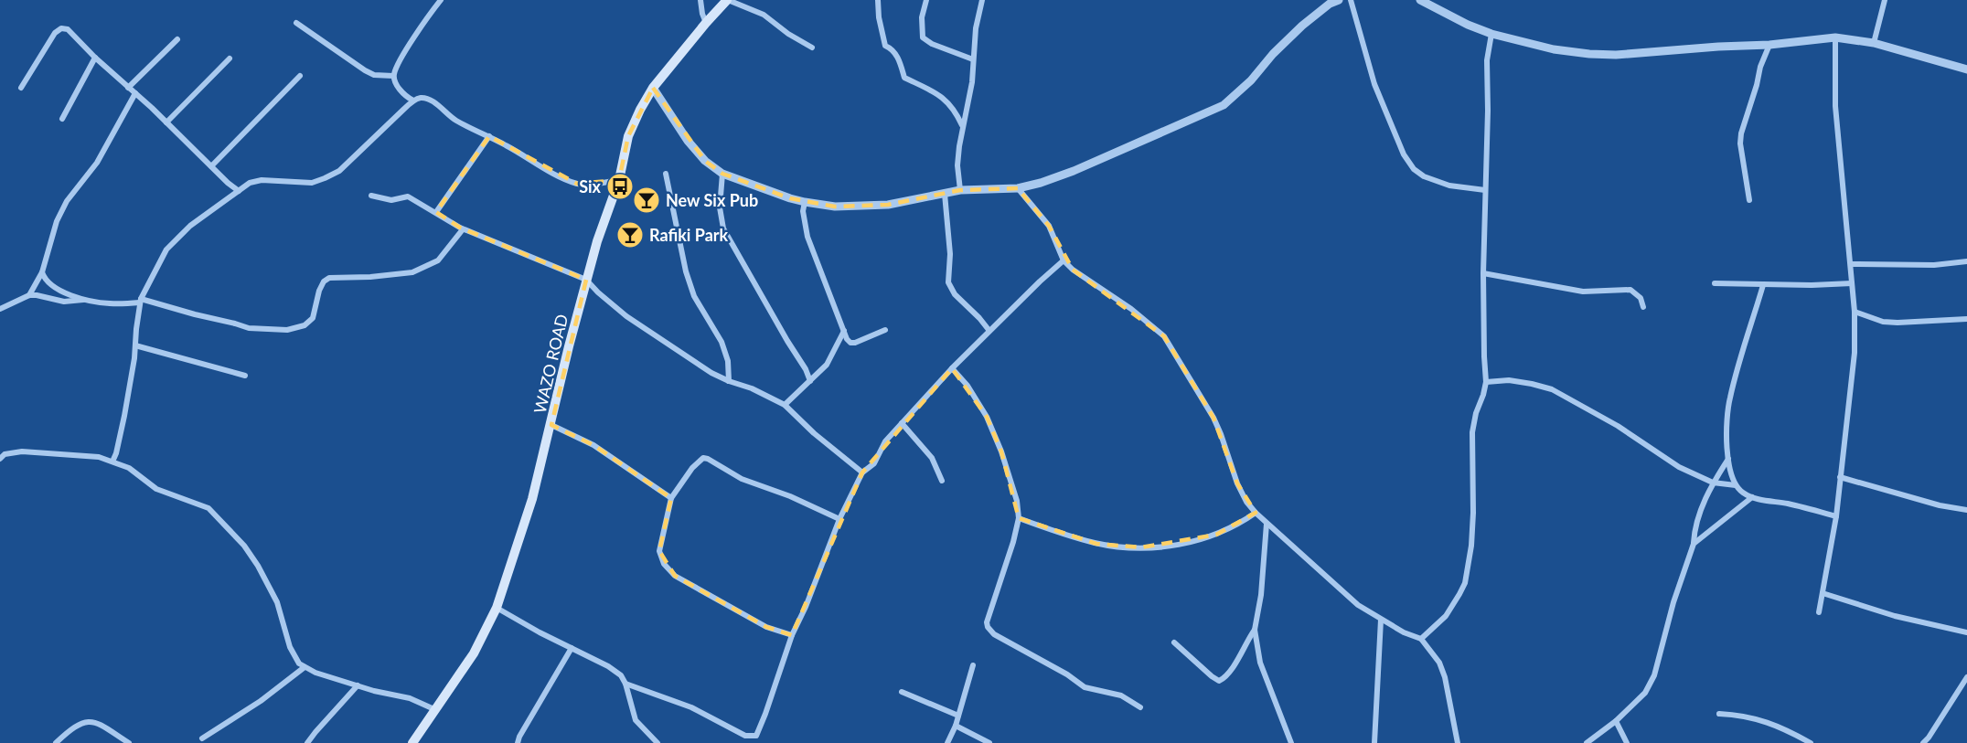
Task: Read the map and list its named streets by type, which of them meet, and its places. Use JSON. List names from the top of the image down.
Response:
{
  "streets": {
    "main road": ["WAZO ROAD"]
  },
  "places": {
    "bus stop": ["Six"],
    "bar": ["New Six Pub", "Rafiki Park"]
  }
}
